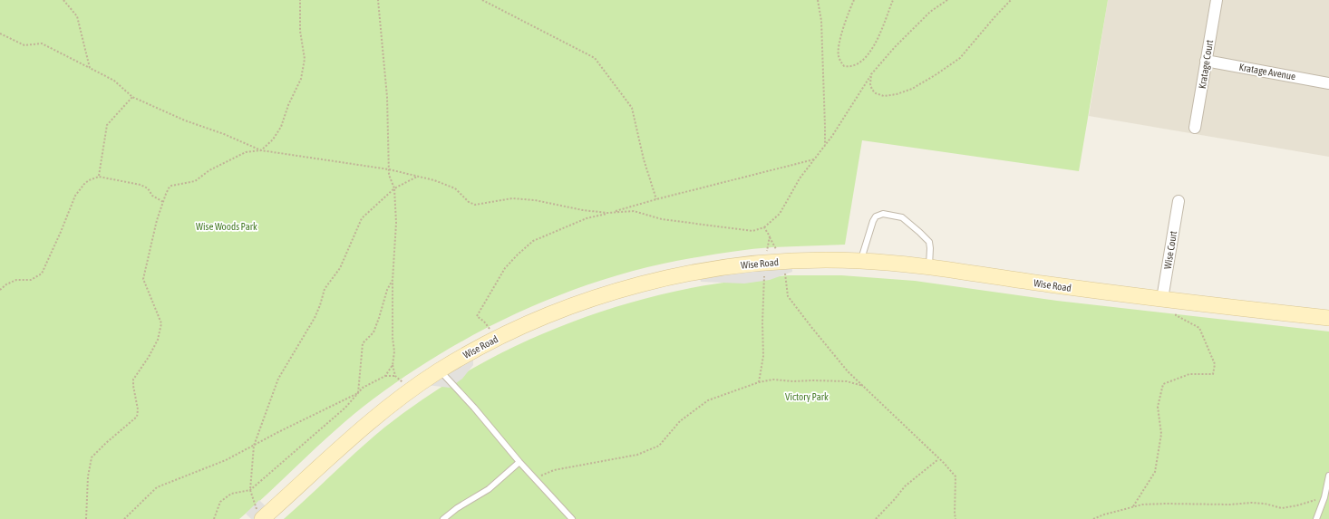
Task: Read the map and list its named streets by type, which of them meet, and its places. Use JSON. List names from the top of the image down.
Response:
{
  "streets": {
    "street": [
      "Kratage Court",
      "Kratage Avenue",
      "Wise Court",
      "Wise Road"
    ]
  },
  "crossings": [
    ["Kratage Court", "Kratage Avenue"],
    ["Wise Court", "Wise Road"]
  ],
  "parks": ["Wise Woods Park", "Victory Park"]
}
